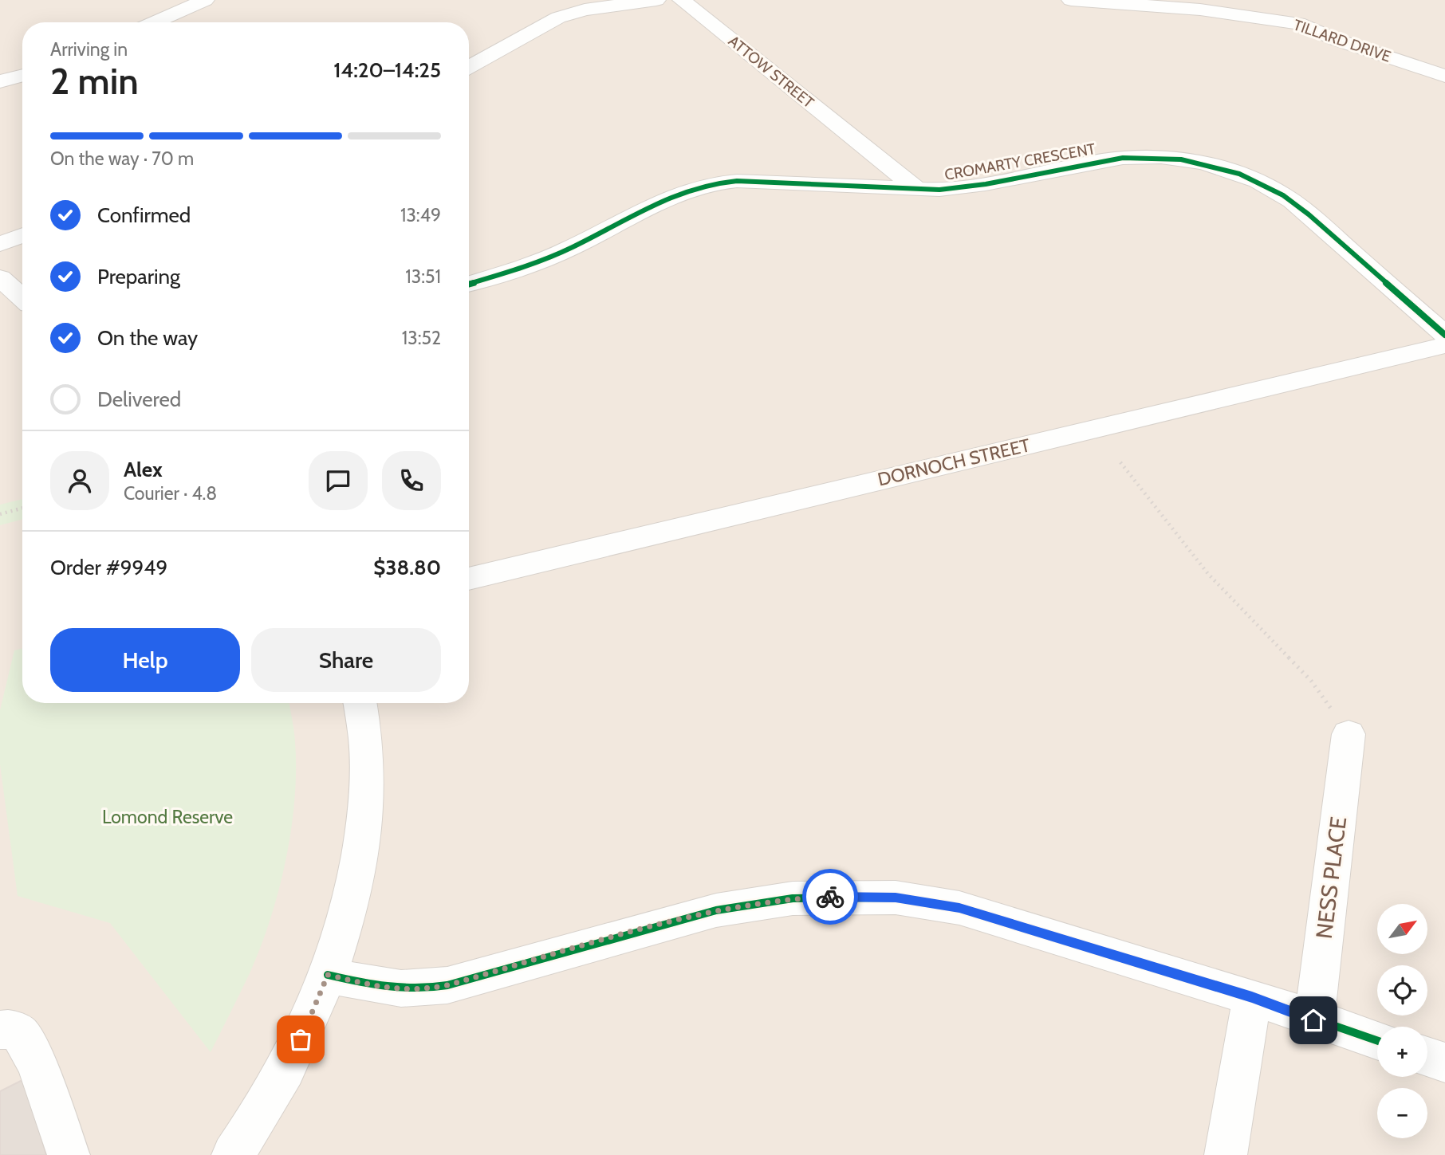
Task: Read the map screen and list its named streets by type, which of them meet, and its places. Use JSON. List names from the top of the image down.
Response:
{
  "streets": {
    "street": [
      "TILLARD DRIVE",
      "ATTOW STREET",
      "CROMARTY CRESCENT",
      "DORNOCH STREET",
      "NESS PLACE"
    ]
  },
  "crossings": [
    ["ATTOW STREET", "CROMARTY CRESCENT"]
  ],
  "parks": ["Lomond Reserve"],
  "north": "top right",
  "page": {
    "heading": ["2 min", "Arriving in", "14:20–14:25"],
    "panel": [
      "Alex",
      "Courier · 4.8",
      "Order #9949",
      "$38.80"
    ],
    "bar": "On the way · 70 m",
    "list": [
      ["Confirmed", "13:49"],
      ["Preparing", "13:51"],
      ["On the way", "13:52"],
      "Delivered"
    ],
    "buttons": ["Help", "Share"],
    "map_buttons": ["+", "−"]
  }
}
